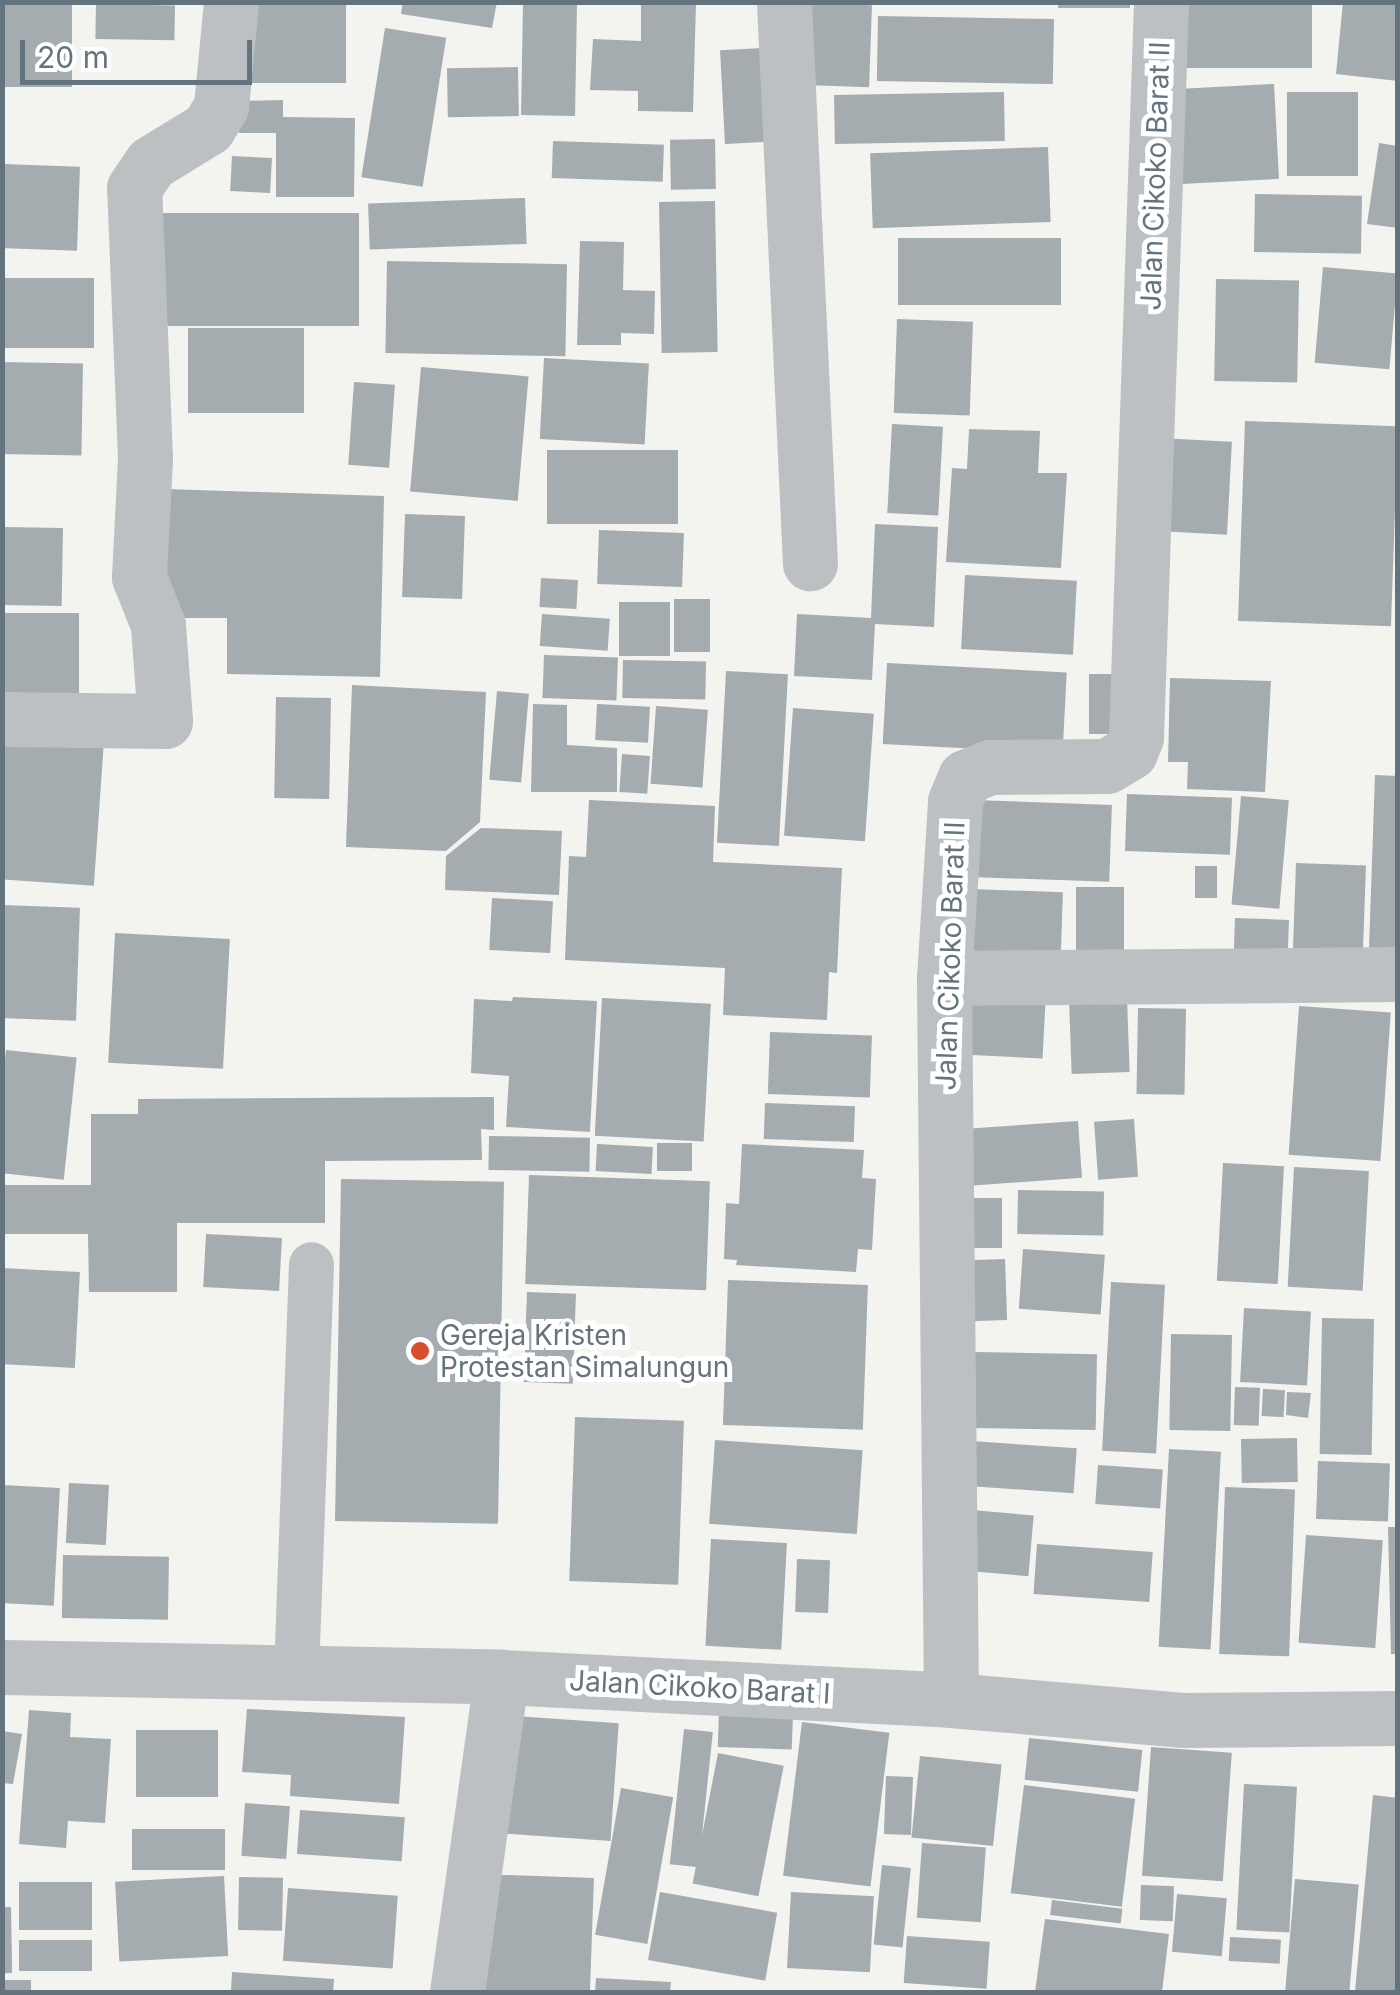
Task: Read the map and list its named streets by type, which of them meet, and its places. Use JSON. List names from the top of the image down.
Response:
{
  "streets": {
    "street": ["Jalan Cikoko Barat II", "Jalan Cikoko Barat I"]
  },
  "crossings": [
    ["Jalan Cikoko Barat II", "Jalan Cikoko Barat I"]
  ],
  "places": ["Gereja Kristen Protestan Simalungun"],
  "scale_bar": "20 m"
}
